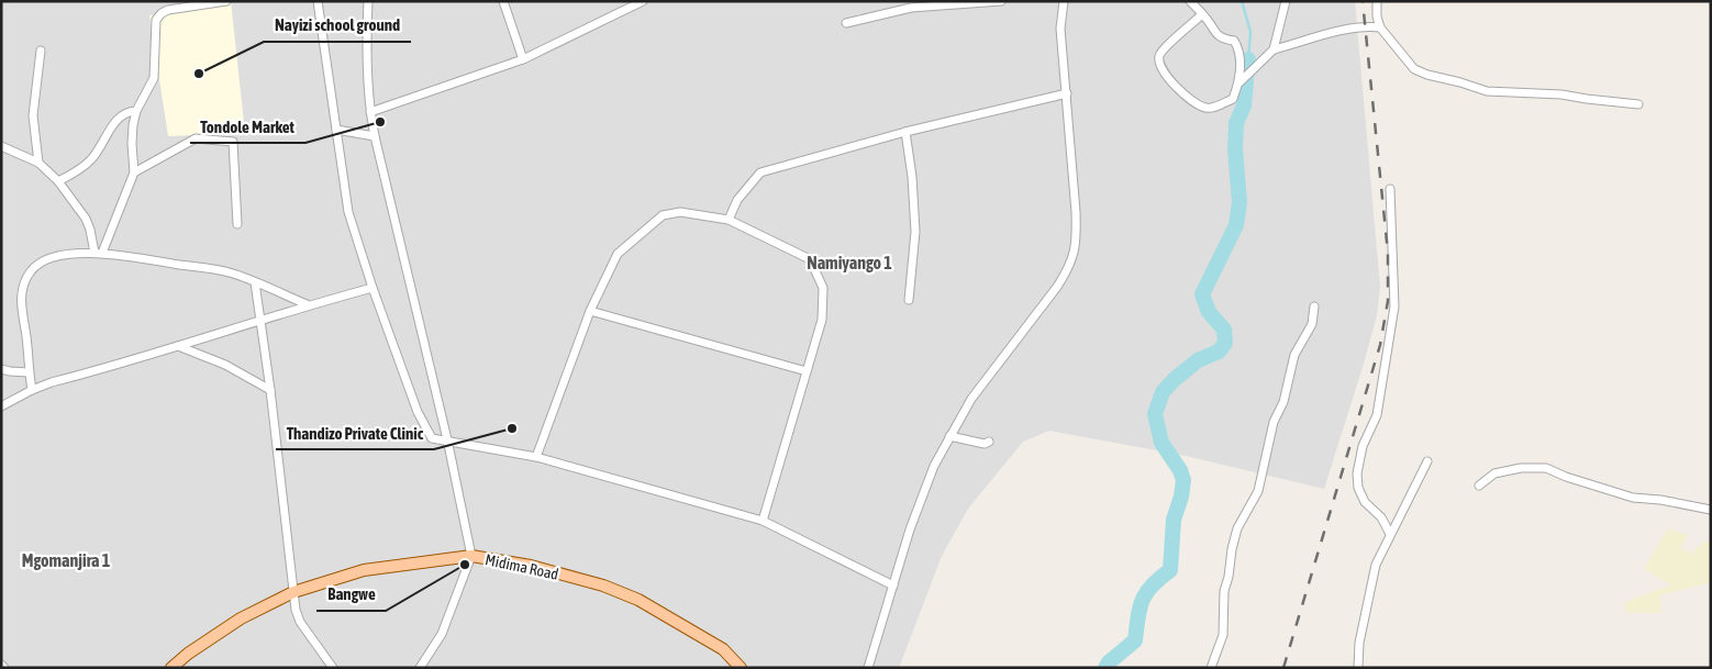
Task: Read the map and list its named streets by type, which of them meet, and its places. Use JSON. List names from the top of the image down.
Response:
{
  "streets": {
    "main road": ["Midima Road"]
  },
  "districts": ["Namiyango 1", "Mgomanjira 1"],
  "places": [
    "Nayizi school ground",
    "Tondole Market",
    "Thandizo Private Clinic",
    "Bangwe"
  ]
}
